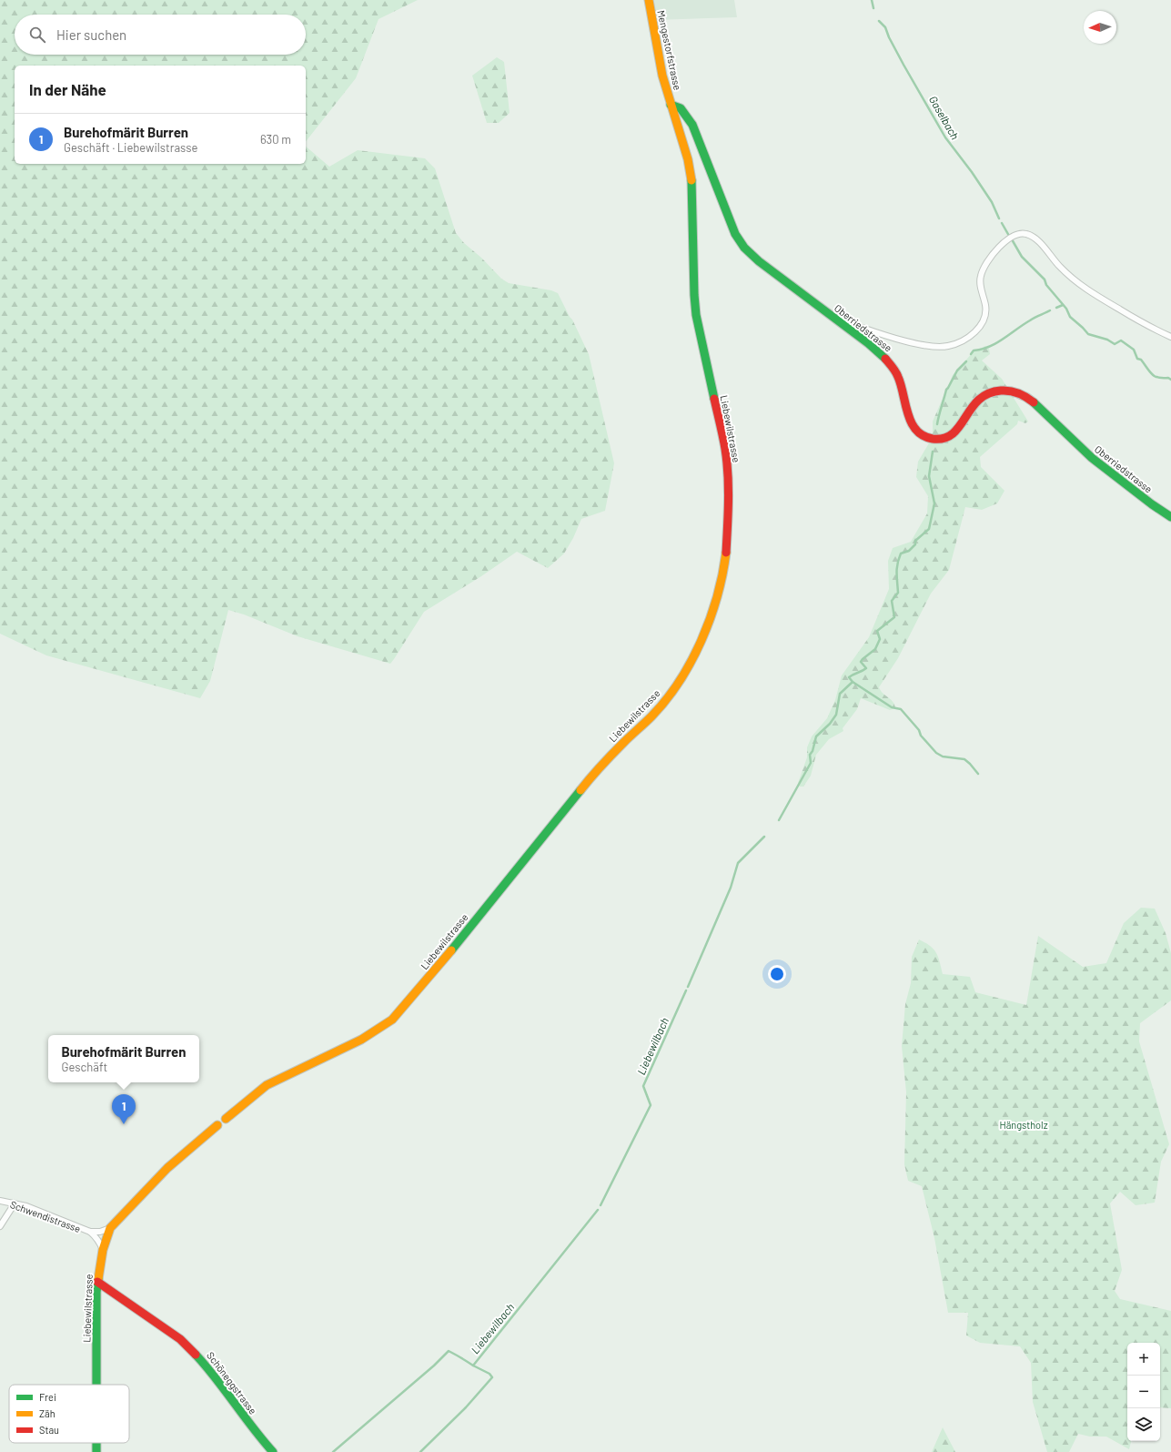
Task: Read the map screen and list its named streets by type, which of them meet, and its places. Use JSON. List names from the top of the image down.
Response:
{
  "streets": {
    "street": [
      "Mengestorfstrasse",
      "Oberriedstrasse",
      "Liebewilstrasse",
      "Schwendistrasse",
      "Schöneggstrasse"
    ]
  },
  "crossings": [
    ["Mengestorfstrasse", "Oberriedstrasse"],
    ["Mengestorfstrasse", "Liebewilstrasse"],
    ["Oberriedstrasse", "Liebewilstrasse"],
    ["Liebewilstrasse", "Schwendistrasse"],
    ["Liebewilstrasse", "Schöneggstrasse"]
  ],
  "water": ["Gaselbach", "Liebewilbach"],
  "parks": ["Hängstholz"],
  "legend": ["Frei", "Zäh", "Stau"],
  "north": "left",
  "page": {
    "search": "Hier suchen",
    "heading": "In der Nähe",
    "list": [
      {
        "mark": "1",
        "name": "Burehofmärit Burren",
        "note": "Geschäft · Liebewilstrasse",
        "value": "630 m"
      }
    ],
    "popup": ["Burehofmärit Burren", "Geschäft"],
    "pins": "1",
    "map_buttons": ["+", "−"]
  }
}
